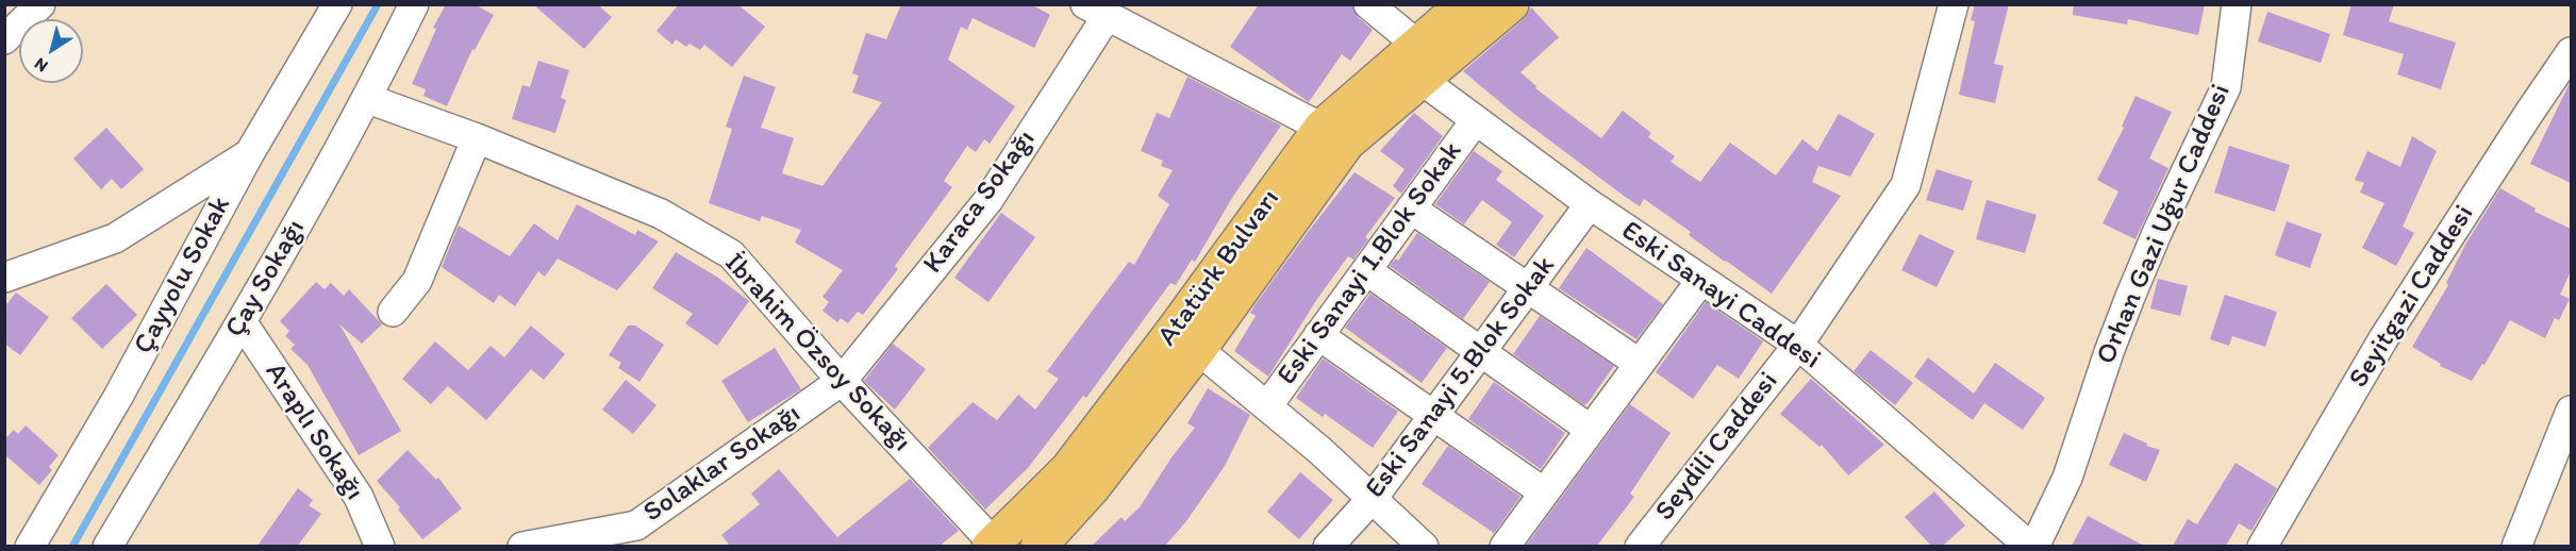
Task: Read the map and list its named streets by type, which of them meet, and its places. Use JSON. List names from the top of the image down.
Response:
{
  "streets": {
    "main road": ["Atatürk Bulvarı"],
    "street": [
      "Karaca Sokağı",
      "Orhan Gazi Uğur Caddesi",
      "Eski Sanayi 1.Blok Sokak",
      "Çayyolu Sokak",
      "Çay Sokağı",
      "Eski Sanayi Caddesi",
      "Seyitgazi Caddesi",
      "İbrahim Özsoy Sokağı",
      "Eski Sanayi 5.Blok Sokak",
      "Araplı Sokağı",
      "Seydili Caddesi",
      "Solaklar Sokağı"
    ]
  },
  "crossings": [
    ["Karaca Sokağı", "İbrahim Özsoy Sokağı"],
    ["Karaca Sokağı", "Solaklar Sokağı"],
    ["Orhan Gazi Uğur Caddesi", "Eski Sanayi Caddesi"],
    ["Eski Sanayi 1.Blok Sokak", "Eski Sanayi Caddesi"],
    ["Atatürk Bulvarı", "Eski Sanayi Caddesi"],
    ["Atatürk Bulvarı", "İbrahim Özsoy Sokağı"],
    ["Çay Sokağı", "İbrahim Özsoy Sokağı"],
    ["Çay Sokağı", "Araplı Sokağı"],
    ["Eski Sanayi Caddesi", "Eski Sanayi 5.Blok Sokak"],
    ["Eski Sanayi Caddesi", "Seydili Caddesi"],
    ["İbrahim Özsoy Sokağı", "Solaklar Sokağı"]
  ],
  "north": "bottom left"
}
